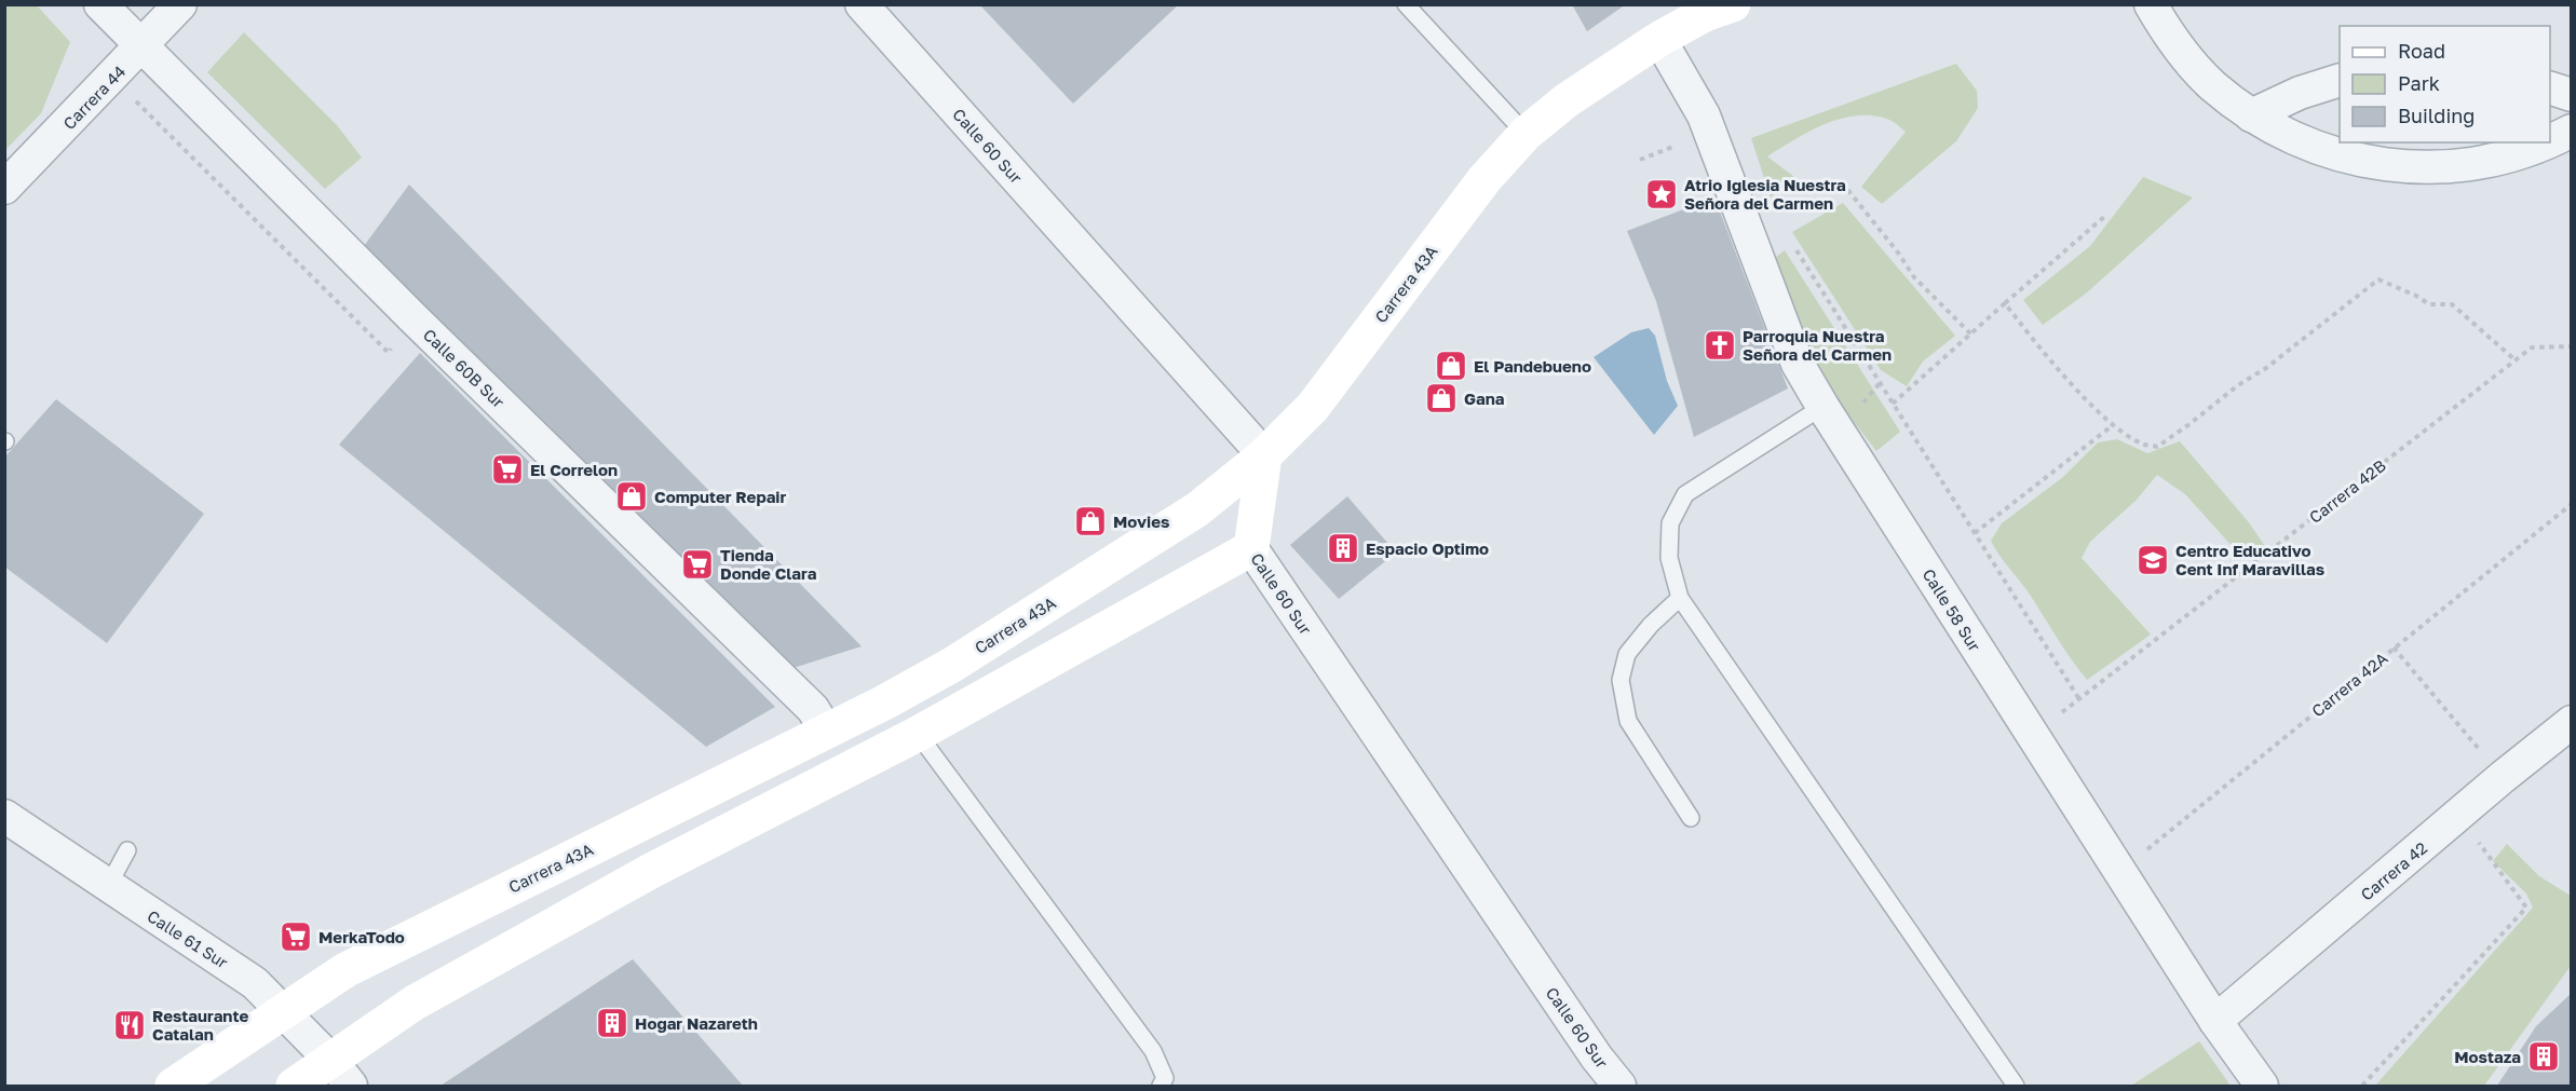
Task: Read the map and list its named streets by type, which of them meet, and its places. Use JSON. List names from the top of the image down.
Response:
{
  "streets": {
    "main road": ["Calle 60 Sur", "Carrera 43A"],
    "street": [
      "Carrera 44",
      "Calle 60B Sur",
      "Calle 58 Sur",
      "Carrera 42",
      "Calle 61 Sur"
    ],
    "path": ["Carrera 42B", "Carrera 42A"]
  },
  "crossings": [
    ["Carrera 44", "Calle 60B Sur"],
    ["Calle 60 Sur", "Carrera 43A"],
    ["Carrera 43A", "Calle 60B Sur"],
    ["Carrera 43A", "Calle 58 Sur"],
    ["Carrera 43A", "Calle 61 Sur"],
    ["Calle 58 Sur", "Carrera 42"]
  ],
  "places": {
    "place": ["Atrio Iglesia Nuestra Señora del Carmen"],
    "church": ["Parroquia Nuestra Señora del Carmen"],
    "shop": [
      "El Pandebueno",
      "Gana",
      "Computer Repair",
      "Movies"
    ],
    "supermarket": ["El Correlon", "Tienda Donde Clara", "MerkaTodo"],
    "building": ["Espacio Optimo", "Hogar Nazareth", "Mostaza"],
    "school or university": ["Centro Educativo Cent Inf Maravillas"],
    "restaurant": ["Restaurante Catalan"]
  },
  "legend": ["Road", "Park", "Building"]
}
